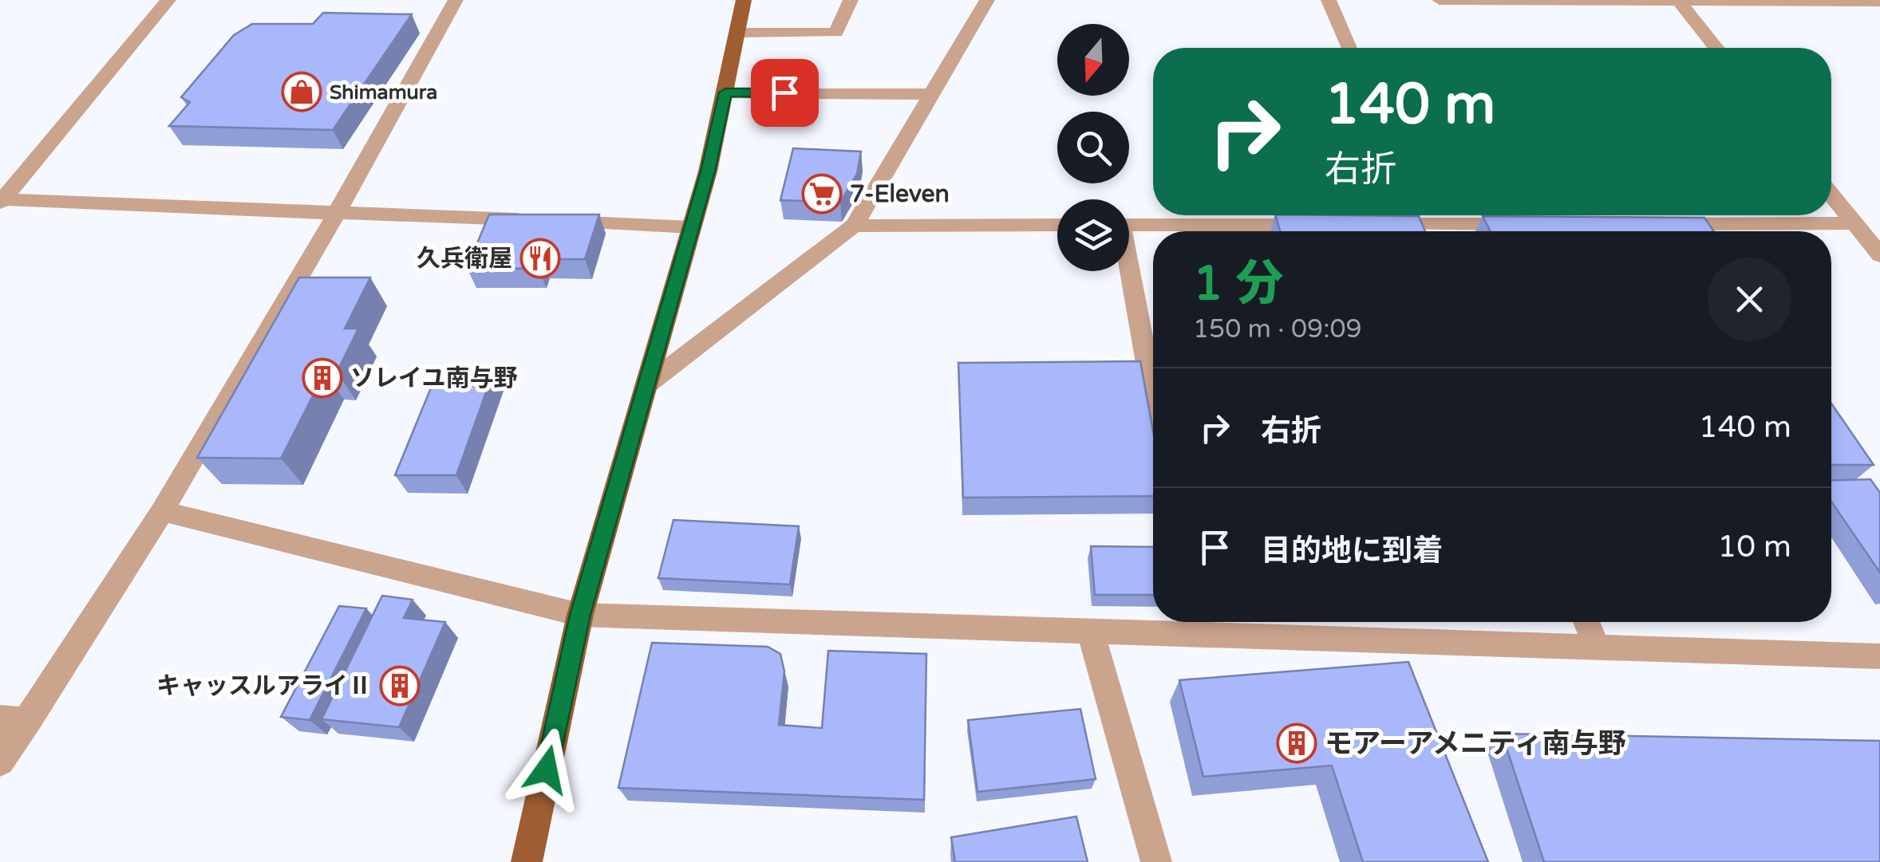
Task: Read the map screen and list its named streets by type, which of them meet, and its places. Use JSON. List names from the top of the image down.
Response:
{
  "places": {
    "shop": ["Shimamura"],
    "supermarket": ["7-Eleven"],
    "restaurant": ["久兵衛屋"],
    "building": ["ソレイユ南与野", "キャッスルアライⅡ", "モアーアメニティ南与野"]
  },
  "north": "bottom",
  "page": {
    "turn": ["140 m", "右折"],
    "heading": ["1 分", "150 m · 09:09"],
    "list": [
      {
        "name": "右折",
        "value": "140 m"
      },
      {
        "name": "目的地に到着",
        "value": "10 m"
      }
    ]
  }
}
